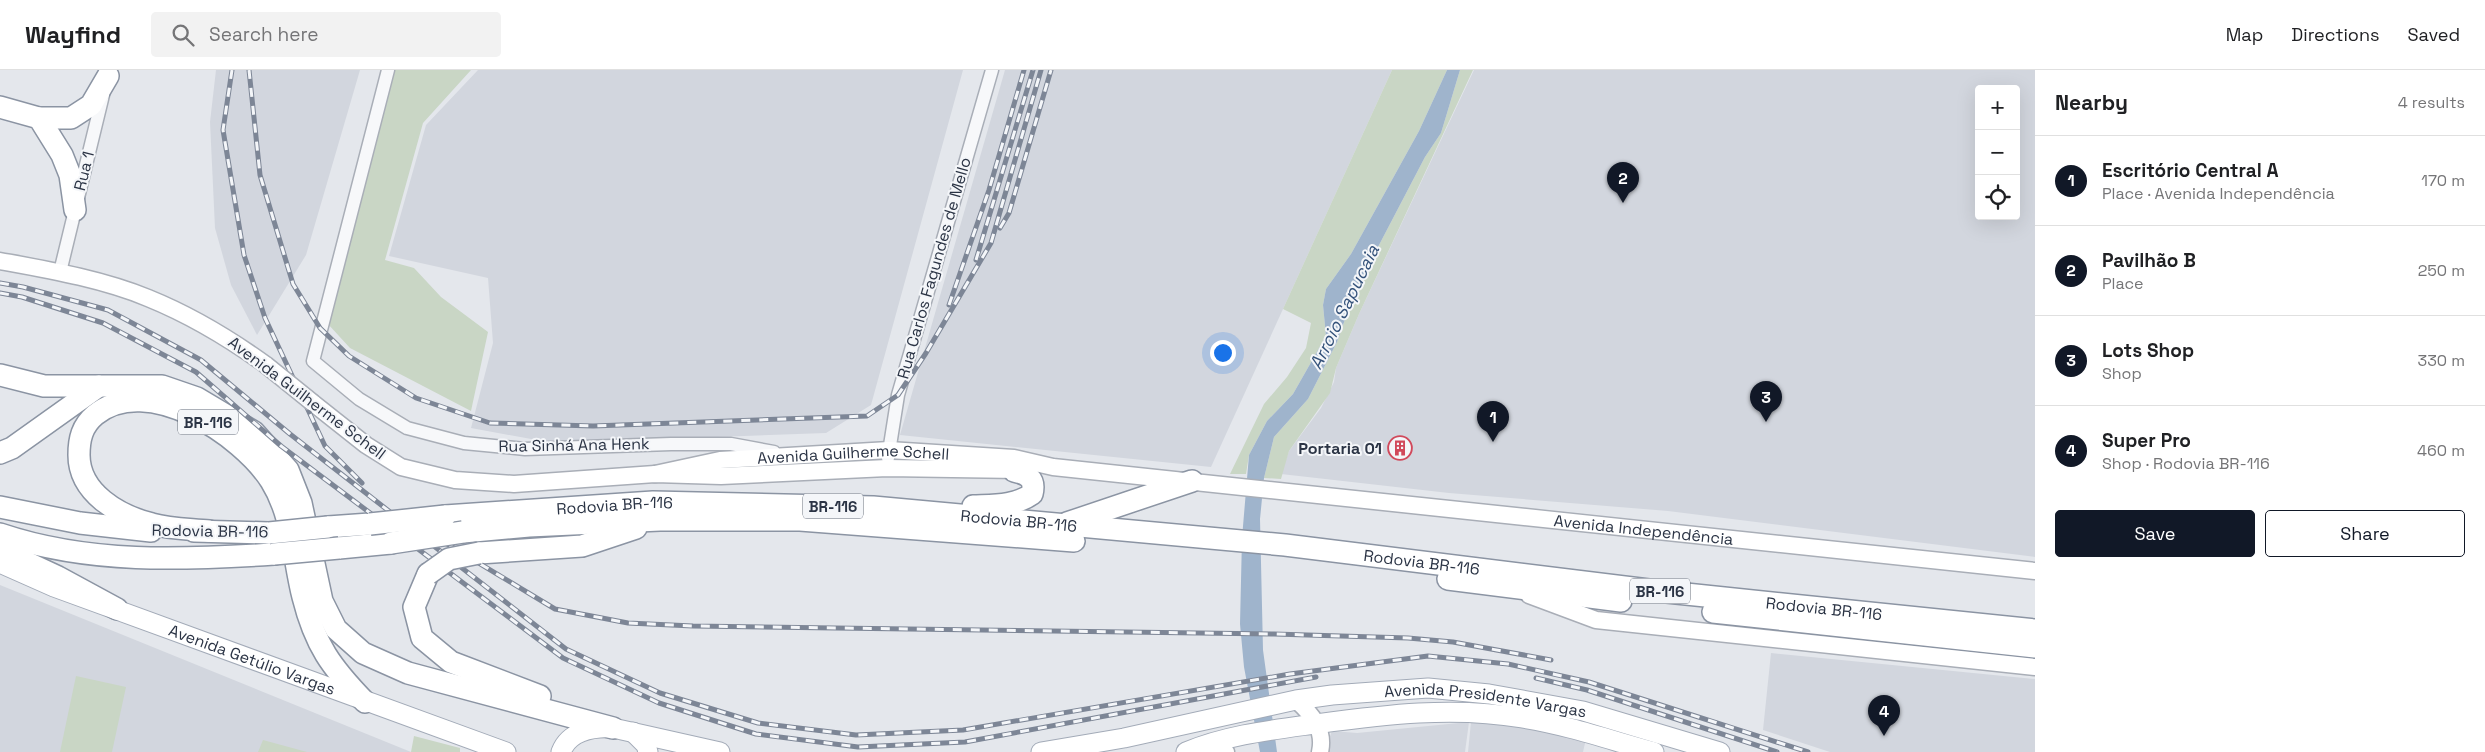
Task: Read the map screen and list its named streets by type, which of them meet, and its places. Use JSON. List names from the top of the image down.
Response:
{
  "streets": {
    "highway": ["BR-116", "Rodovia BR-116"],
    "main road": [
      "Avenida Guilherme Schell",
      "Avenida Independência",
      "Avenida Getúlio Vargas",
      "Avenida Presidente Vargas"
    ],
    "street": ["Rua 1", "Rua Carlos Fagundes de Mello", "Rua Sinhá Ana Henk"]
  },
  "crossings": [
    ["Rua 1", "Avenida Guilherme Schell"],
    ["Rua Carlos Fagundes de Mello", "Avenida Guilherme Schell"],
    ["Avenida Guilherme Schell", "BR-116"],
    ["Avenida Guilherme Schell", "Rua Sinhá Ana Henk"],
    ["Avenida Guilherme Schell", "Avenida Independência"],
    ["BR-116", "Rodovia BR-116"],
    ["BR-116", "Avenida Getúlio Vargas"]
  ],
  "water": ["Arroio Sapucaia"],
  "places": {
    "building": ["Portaria 01"]
  },
  "page": {
    "header": "Wayfind",
    "search": "Search here",
    "nav": ["Map", "Directions", "Saved"],
    "heading": ["Nearby", "4 results"],
    "map_buttons": ["+", "−"],
    "list": [
      {
        "mark": "1",
        "name": "Escritório Central A",
        "note": "Place · Avenida Independência",
        "value": "170 m"
      },
      {
        "mark": "2",
        "name": "Pavilhão B",
        "note": "Place",
        "value": "250 m"
      },
      {
        "mark": "3",
        "name": "Lots Shop",
        "note": "Shop",
        "value": "330 m"
      },
      {
        "mark": "4",
        "name": "Super Pro",
        "note": "Shop · Rodovia BR-116",
        "value": "460 m"
      }
    ],
    "pins": [
      "2",
      "3",
      "1",
      "4"
    ],
    "buttons": ["Save", "Share"]
  }
}
